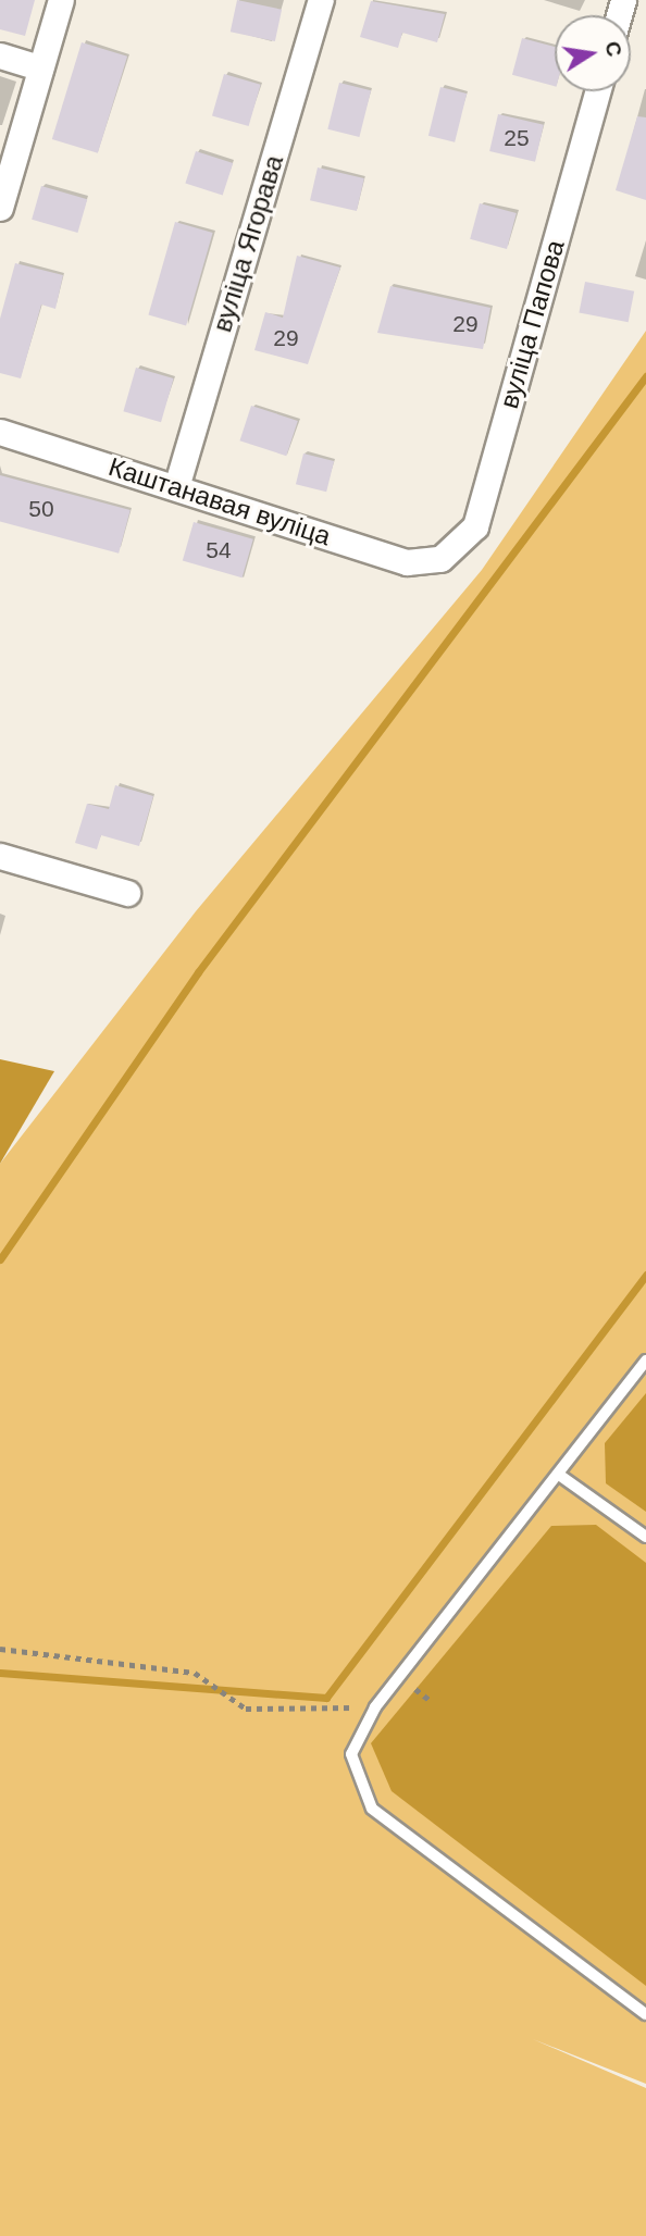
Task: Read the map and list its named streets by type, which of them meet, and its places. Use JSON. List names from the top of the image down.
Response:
{
  "streets": {
    "street": ["вуліца Ягорава", "вуліца Папова", "Каштанавая вуліца"]
  },
  "crossings": [
    ["вуліца Ягорава", "Каштанавая вуліца"],
    ["вуліца Папова", "Каштанавая вуліца"]
  ],
  "house_numbers": [
    "25",
    "29",
    "29",
    "50",
    "54"
  ],
  "north": "right"
}
